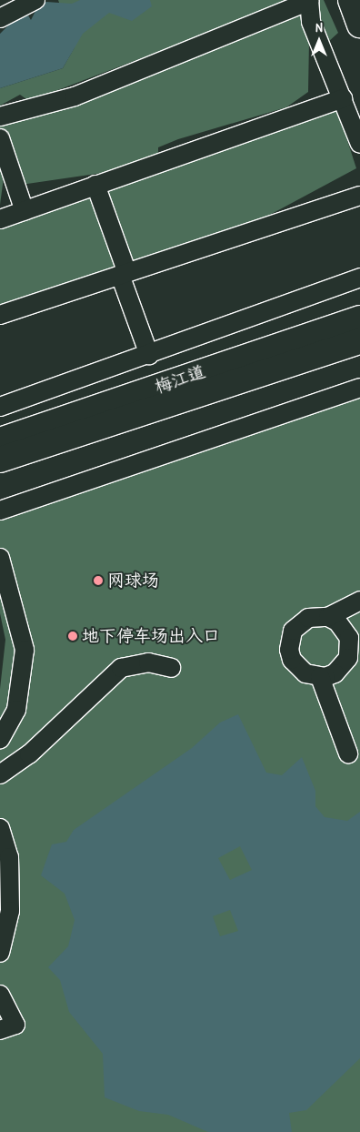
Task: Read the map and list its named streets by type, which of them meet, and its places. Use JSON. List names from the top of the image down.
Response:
{
  "streets": {
    "street": ["梅江道"]
  },
  "places": ["网球场", "地下停车场出入口"],
  "north": "top"
}
